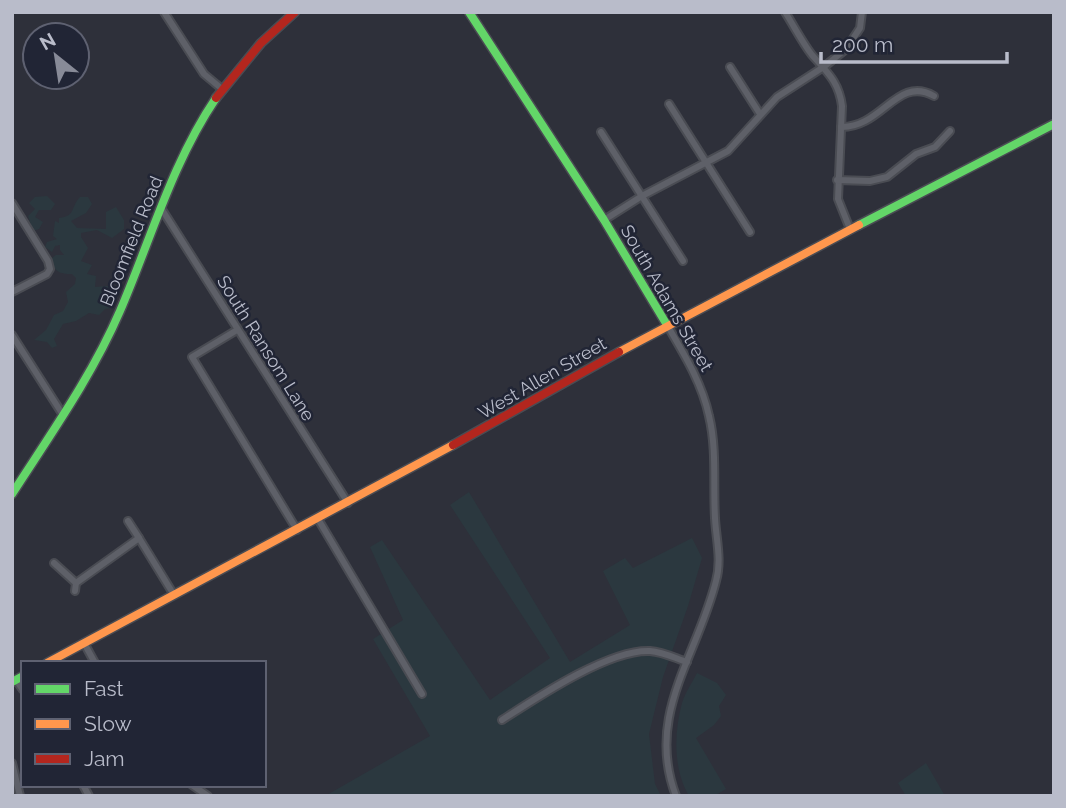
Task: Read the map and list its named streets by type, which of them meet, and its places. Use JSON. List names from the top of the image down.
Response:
{
  "streets": {
    "street": [
      "Bloomfield Road",
      "South Adams Street",
      "South Ransom Lane",
      "West Allen Street"
    ]
  },
  "crossings": [
    ["Bloomfield Road", "South Ransom Lane"],
    ["South Adams Street", "West Allen Street"],
    ["South Ransom Lane", "West Allen Street"]
  ],
  "legend": ["Fast", "Slow", "Jam"],
  "scale_bar": "200 m",
  "north": "top left"
}
